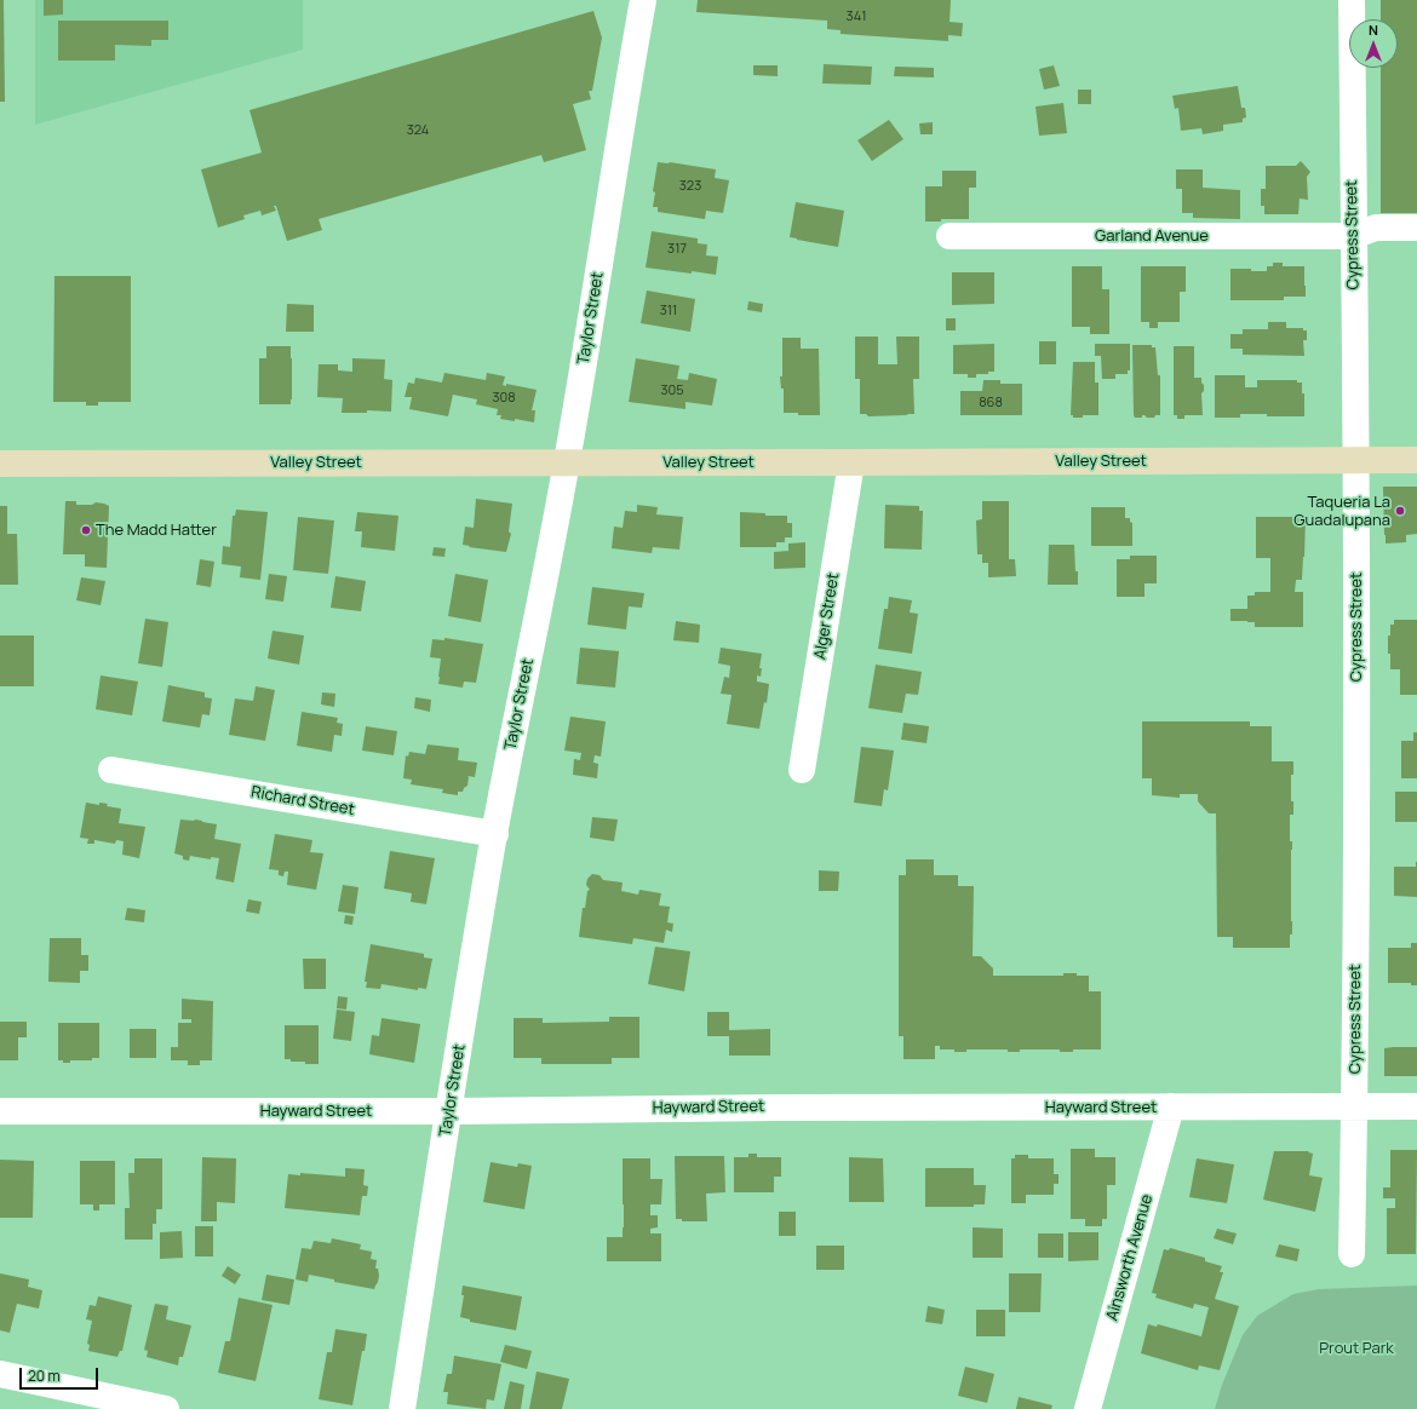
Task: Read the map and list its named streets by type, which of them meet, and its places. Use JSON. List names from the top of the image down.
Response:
{
  "streets": {
    "main road": ["Valley Street"],
    "street": [
      "Cypress Street",
      "Garland Avenue",
      "Taylor Street",
      "Alger Street",
      "Richard Street",
      "Hayward Street",
      "Ainsworth Avenue"
    ]
  },
  "crossings": [
    ["Cypress Street", "Garland Avenue"],
    ["Cypress Street", "Valley Street"],
    ["Cypress Street", "Hayward Street"],
    ["Taylor Street", "Valley Street"],
    ["Taylor Street", "Richard Street"],
    ["Taylor Street", "Hayward Street"],
    ["Valley Street", "Alger Street"],
    ["Hayward Street", "Ainsworth Avenue"]
  ],
  "parks": ["Prout Park"],
  "places": ["Taqueria La Guadalupana", "The Madd Hatter"],
  "house_numbers": [
    "341",
    "324",
    "323",
    "317",
    "311",
    "305",
    "308",
    "868"
  ],
  "scale_bar": "20 m",
  "north": "top"
}
